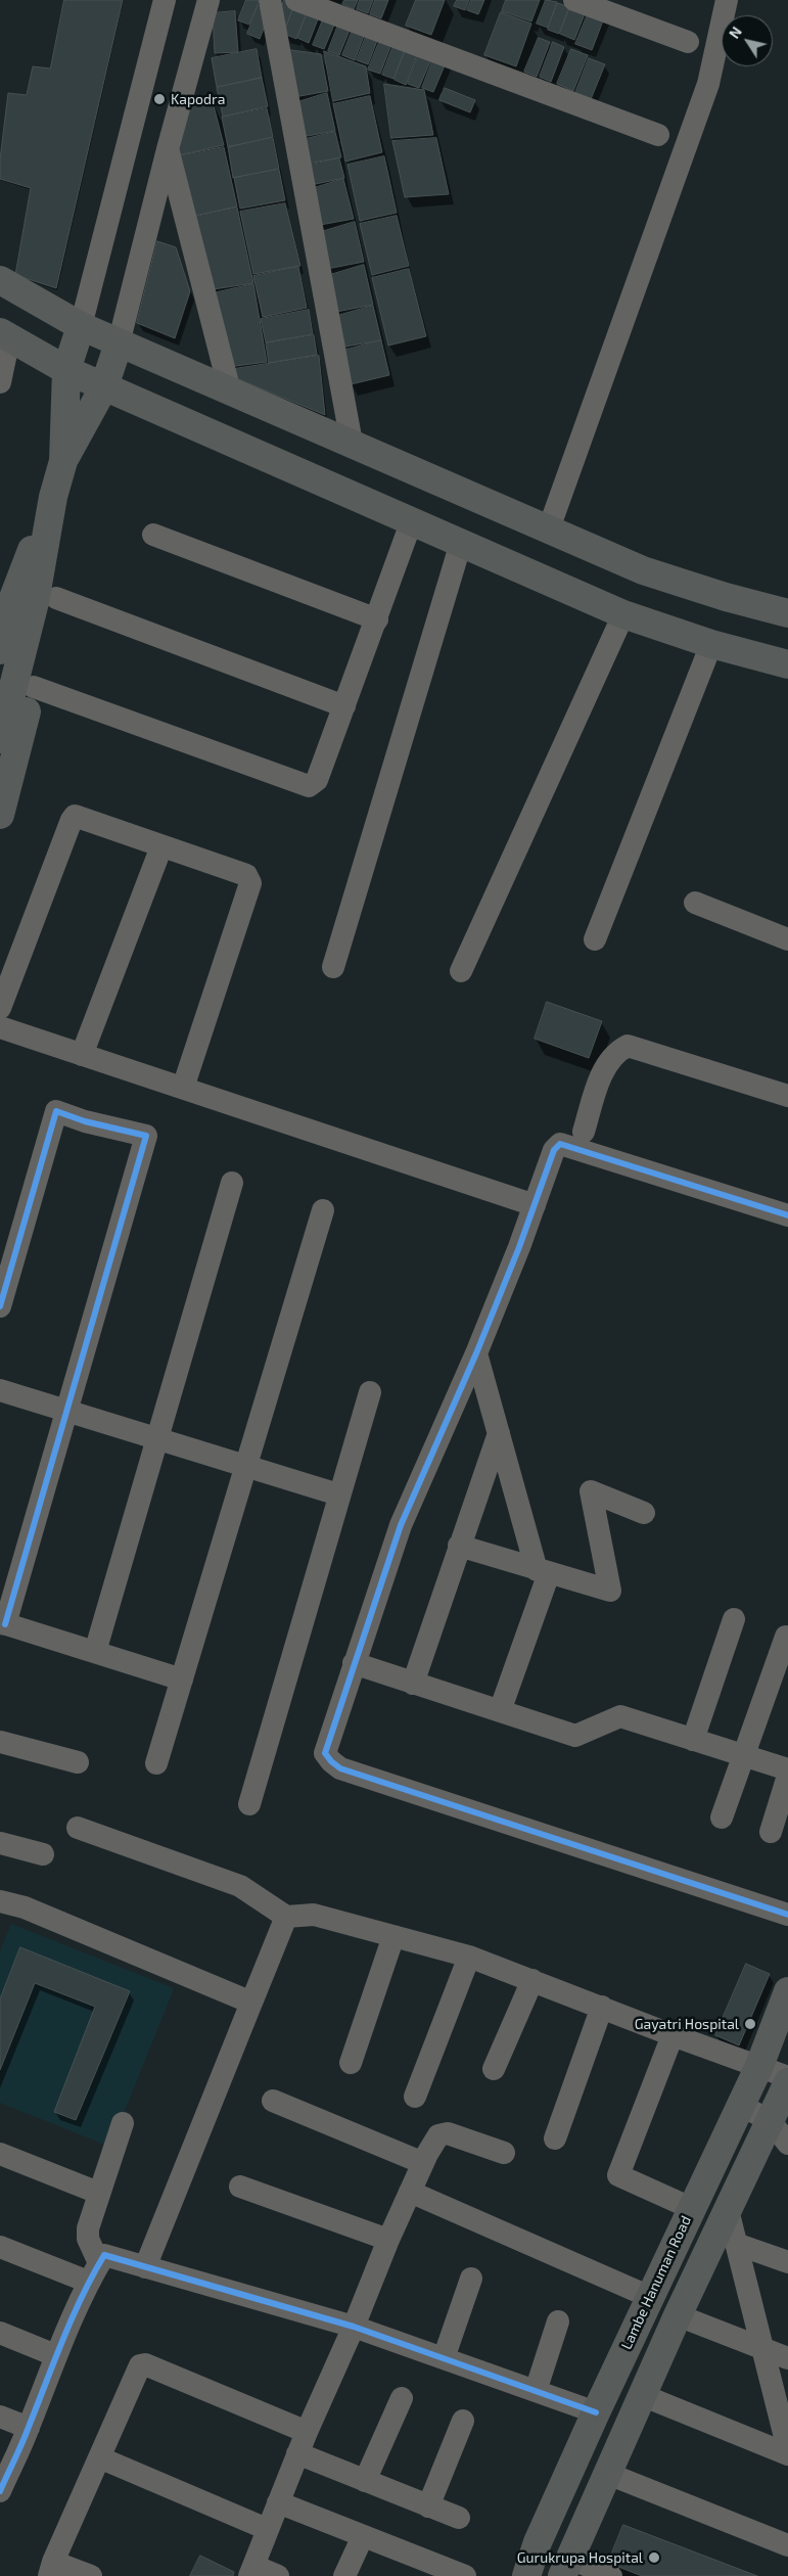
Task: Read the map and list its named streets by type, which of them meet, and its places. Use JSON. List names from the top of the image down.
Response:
{
  "streets": {
    "main road": ["Lambe Hanuman Road"]
  },
  "places": ["Kapodra", "Gayatri Hospital", "Gurukrupa Hospital"],
  "north": "top left"
}
